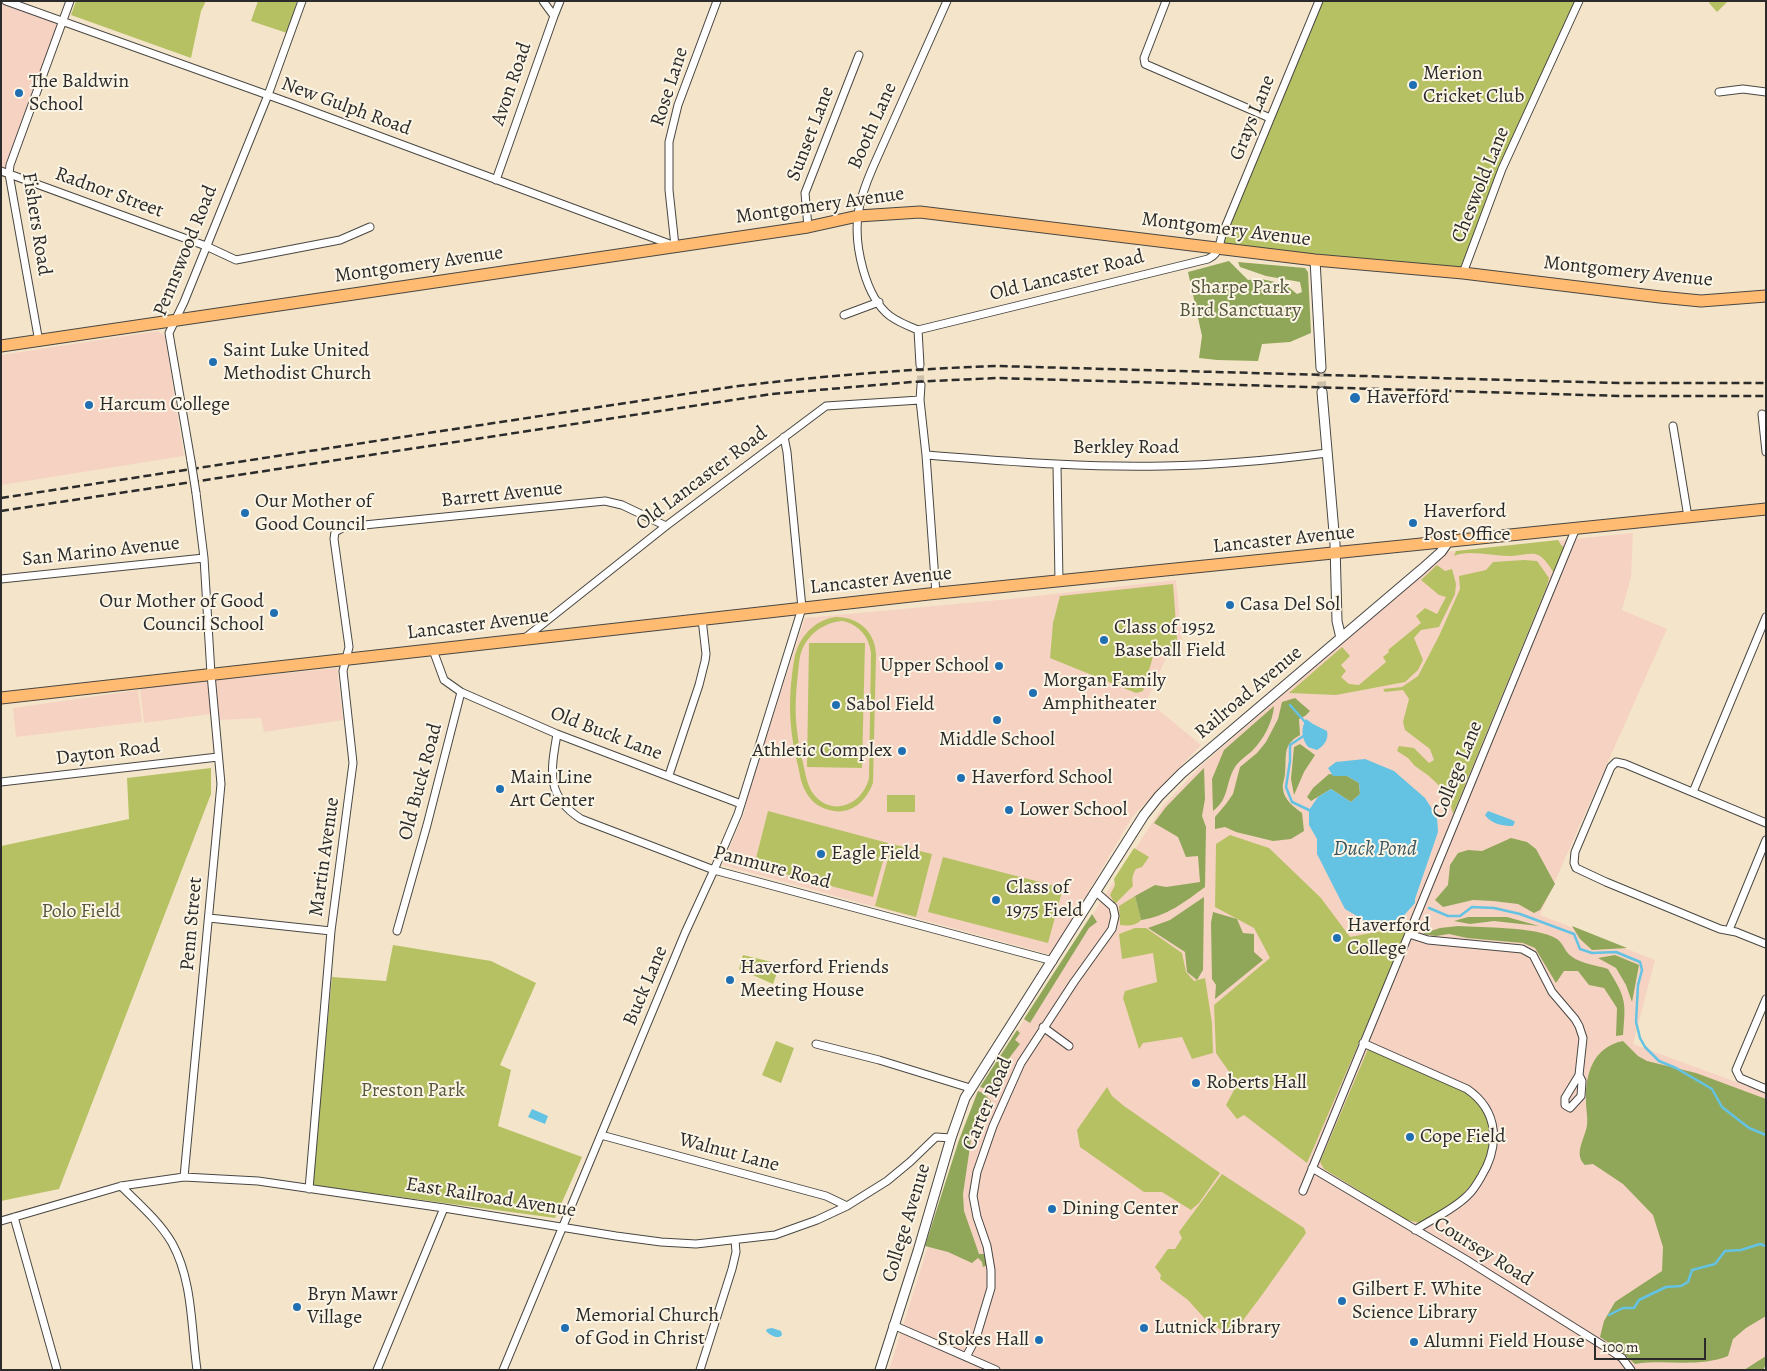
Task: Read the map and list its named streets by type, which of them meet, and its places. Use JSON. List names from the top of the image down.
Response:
{
  "streets": {
    "main road": ["Montgomery Avenue", "Lancaster Avenue"],
    "street": [
      "Avon Road",
      "Rose Lane",
      "New Gulph Road",
      "Grays Lane",
      "Booth Lane",
      "Sunset Lane",
      "Cheswold Lane",
      "Radnor Street",
      "Fishers Road",
      "Pennswood Road",
      "Old Lancaster Road",
      "Berkley Road",
      "Barrett Avenue",
      "San Marino Avenue",
      "Railroad Avenue",
      "Old Buck Lane",
      "Dayton Road",
      "College Lane",
      "Old Buck Road",
      "Martin Avenue",
      "Panmure Road",
      "Penn Street",
      "Buck Lane",
      "Carter Road",
      "Walnut Lane",
      "East Railroad Avenue",
      "College Avenue",
      "Coursey Road"
    ]
  },
  "crossings": [
    ["Avon Road", "New Gulph Road"],
    ["Rose Lane", "New Gulph Road"],
    ["Rose Lane", "Montgomery Avenue"],
    ["New Gulph Road", "Montgomery Avenue"],
    ["New Gulph Road", "Fishers Road"],
    ["New Gulph Road", "Pennswood Road"],
    ["Grays Lane", "Montgomery Avenue"],
    ["Grays Lane", "Old Lancaster Road"],
    ["Booth Lane", "Montgomery Avenue"],
    ["Booth Lane", "Old Lancaster Road"],
    ["Sunset Lane", "Montgomery Avenue"],
    ["Cheswold Lane", "Montgomery Avenue"],
    ["Radnor Street", "Fishers Road"],
    ["Radnor Street", "Pennswood Road"],
    ["Montgomery Avenue", "Fishers Road"],
    ["Montgomery Avenue", "Pennswood Road"],
    ["Montgomery Avenue", "Old Lancaster Road"],
    ["Pennswood Road", "Lancaster Avenue"],
    ["Pennswood Road", "San Marino Avenue"],
    ["Pennswood Road", "Penn Street"],
    ["Old Lancaster Road", "Barrett Avenue"],
    ["Old Lancaster Road", "Lancaster Avenue"],
    ["Barrett Avenue", "Martin Avenue"],
    ["Lancaster Avenue", "Railroad Avenue"],
    ["Lancaster Avenue", "College Lane"],
    ["Lancaster Avenue", "Martin Avenue"],
    ["Lancaster Avenue", "Penn Street"],
    ["Lancaster Avenue", "Buck Lane"],
    ["Railroad Avenue", "Carter Road"],
    ["Old Buck Lane", "Old Buck Road"],
    ["Old Buck Lane", "Panmure Road"],
    ["Old Buck Lane", "Buck Lane"],
    ["Dayton Road", "Penn Street"],
    ["College Lane", "Coursey Road"],
    ["Martin Avenue", "East Railroad Avenue"],
    ["Panmure Road", "Buck Lane"],
    ["Penn Street", "East Railroad Avenue"],
    ["Buck Lane", "Walnut Lane"],
    ["Buck Lane", "East Railroad Avenue"],
    ["Walnut Lane", "East Railroad Avenue"],
    ["East Railroad Avenue", "College Avenue"]
  ],
  "water": ["Duck Pond"],
  "parks": ["Sharpe Park Bird Sanctuary", "Polo Field", "Preston Park"],
  "places": [
    "Merion Cricket Club",
    "The Baldwin School",
    "Saint Luke United Methodist Church",
    "Haverford",
    "Harcum College",
    "Our Mother of Good Council",
    "Haverford Post Office",
    "Casa Del Sol",
    "Our Mother of Good Council School",
    "Class of 1952 Baseball Field",
    "Upper School",
    "Morgan Family Amphitheater",
    "Sabol Field",
    "Middle School",
    "Athletic Complex",
    "Haverford School",
    "Main Line Art Center",
    "Lower School",
    "Eagle Field",
    "Class of 1975 Field",
    "Haverford College",
    "Haverford Friends Meeting House",
    "Roberts Hall",
    "Cope Field",
    "Dining Center",
    "Gilbert F. White Science Library",
    "Bryn Mawr Village",
    "Memorial Church of God in Christ",
    "Lutnick Library",
    "Stokes Hall",
    "Alumni Field House"
  ],
  "scale_bar": "100 m"
}
